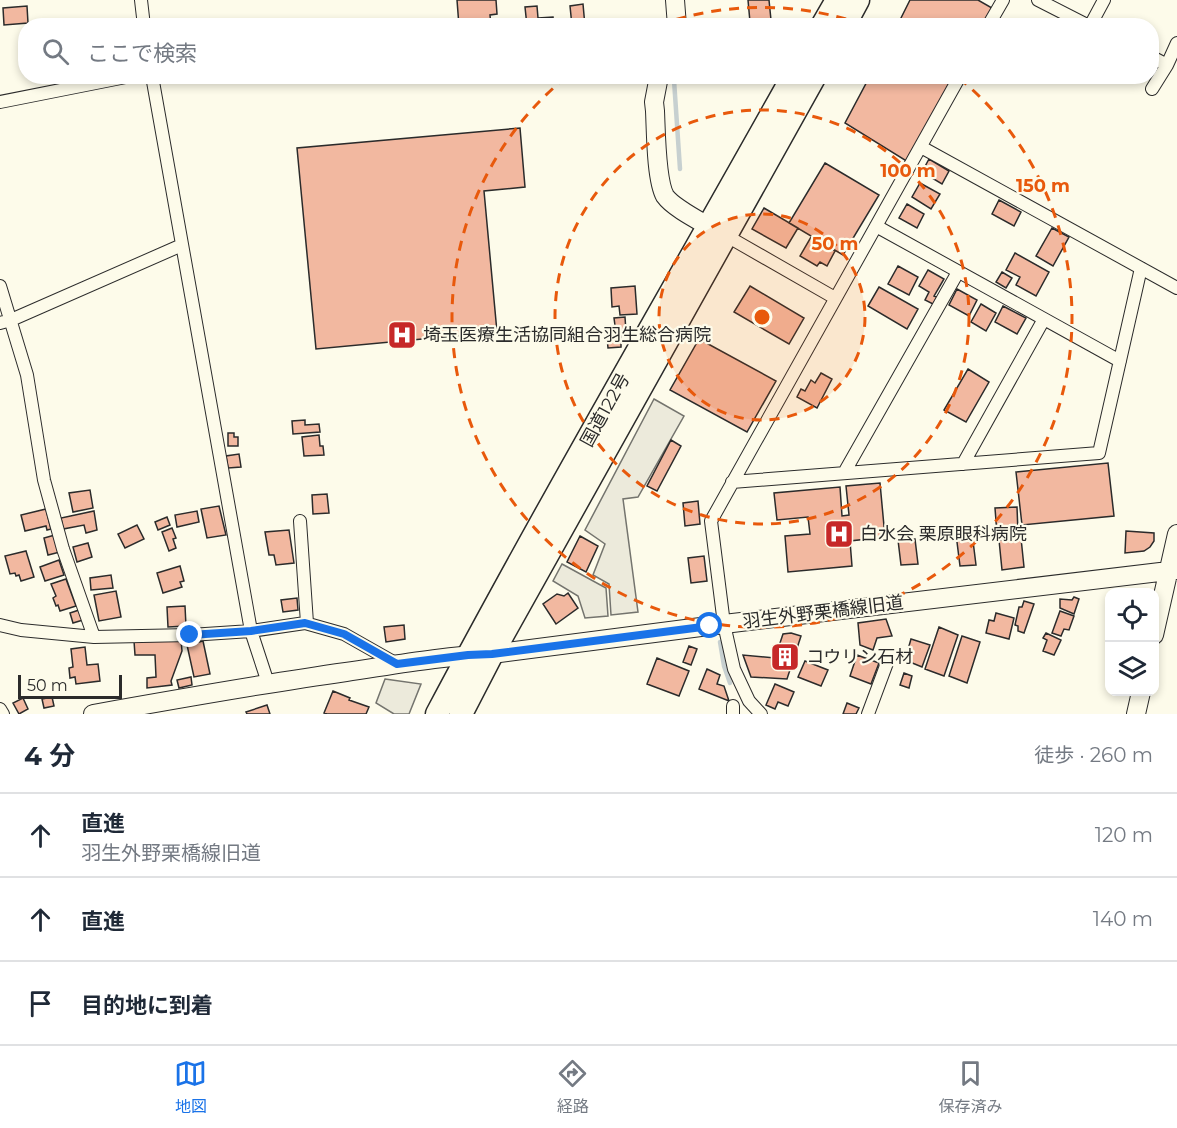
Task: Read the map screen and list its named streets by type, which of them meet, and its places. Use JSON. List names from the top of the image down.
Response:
{
  "streets": {
    "highway": ["国道122号"],
    "street": ["羽生外野栗橋線旧道"]
  },
  "crossings": [
    ["国道122号", "羽生外野栗橋線旧道"]
  ],
  "places": {
    "hospital": ["埼玉医療生活協同組合羽生総合病院", "白水会 栗原眼科病院"],
    "building": ["コウリン石材"]
  },
  "scale_bar": "50 m",
  "page": {
    "search": "ここで検索",
    "scale": "50 m",
    "heading": ["4 分", "徒歩 · 260 m"],
    "list": [
      ["直進", "羽生外野栗橋線旧道", "120 m"],
      ["直進", "140 m"],
      "目的地に到着"
    ],
    "nav": ["地図", "経路", "保存済み"]
  },
  "rings": ["100 m", "150 m", "50 m"]
}
